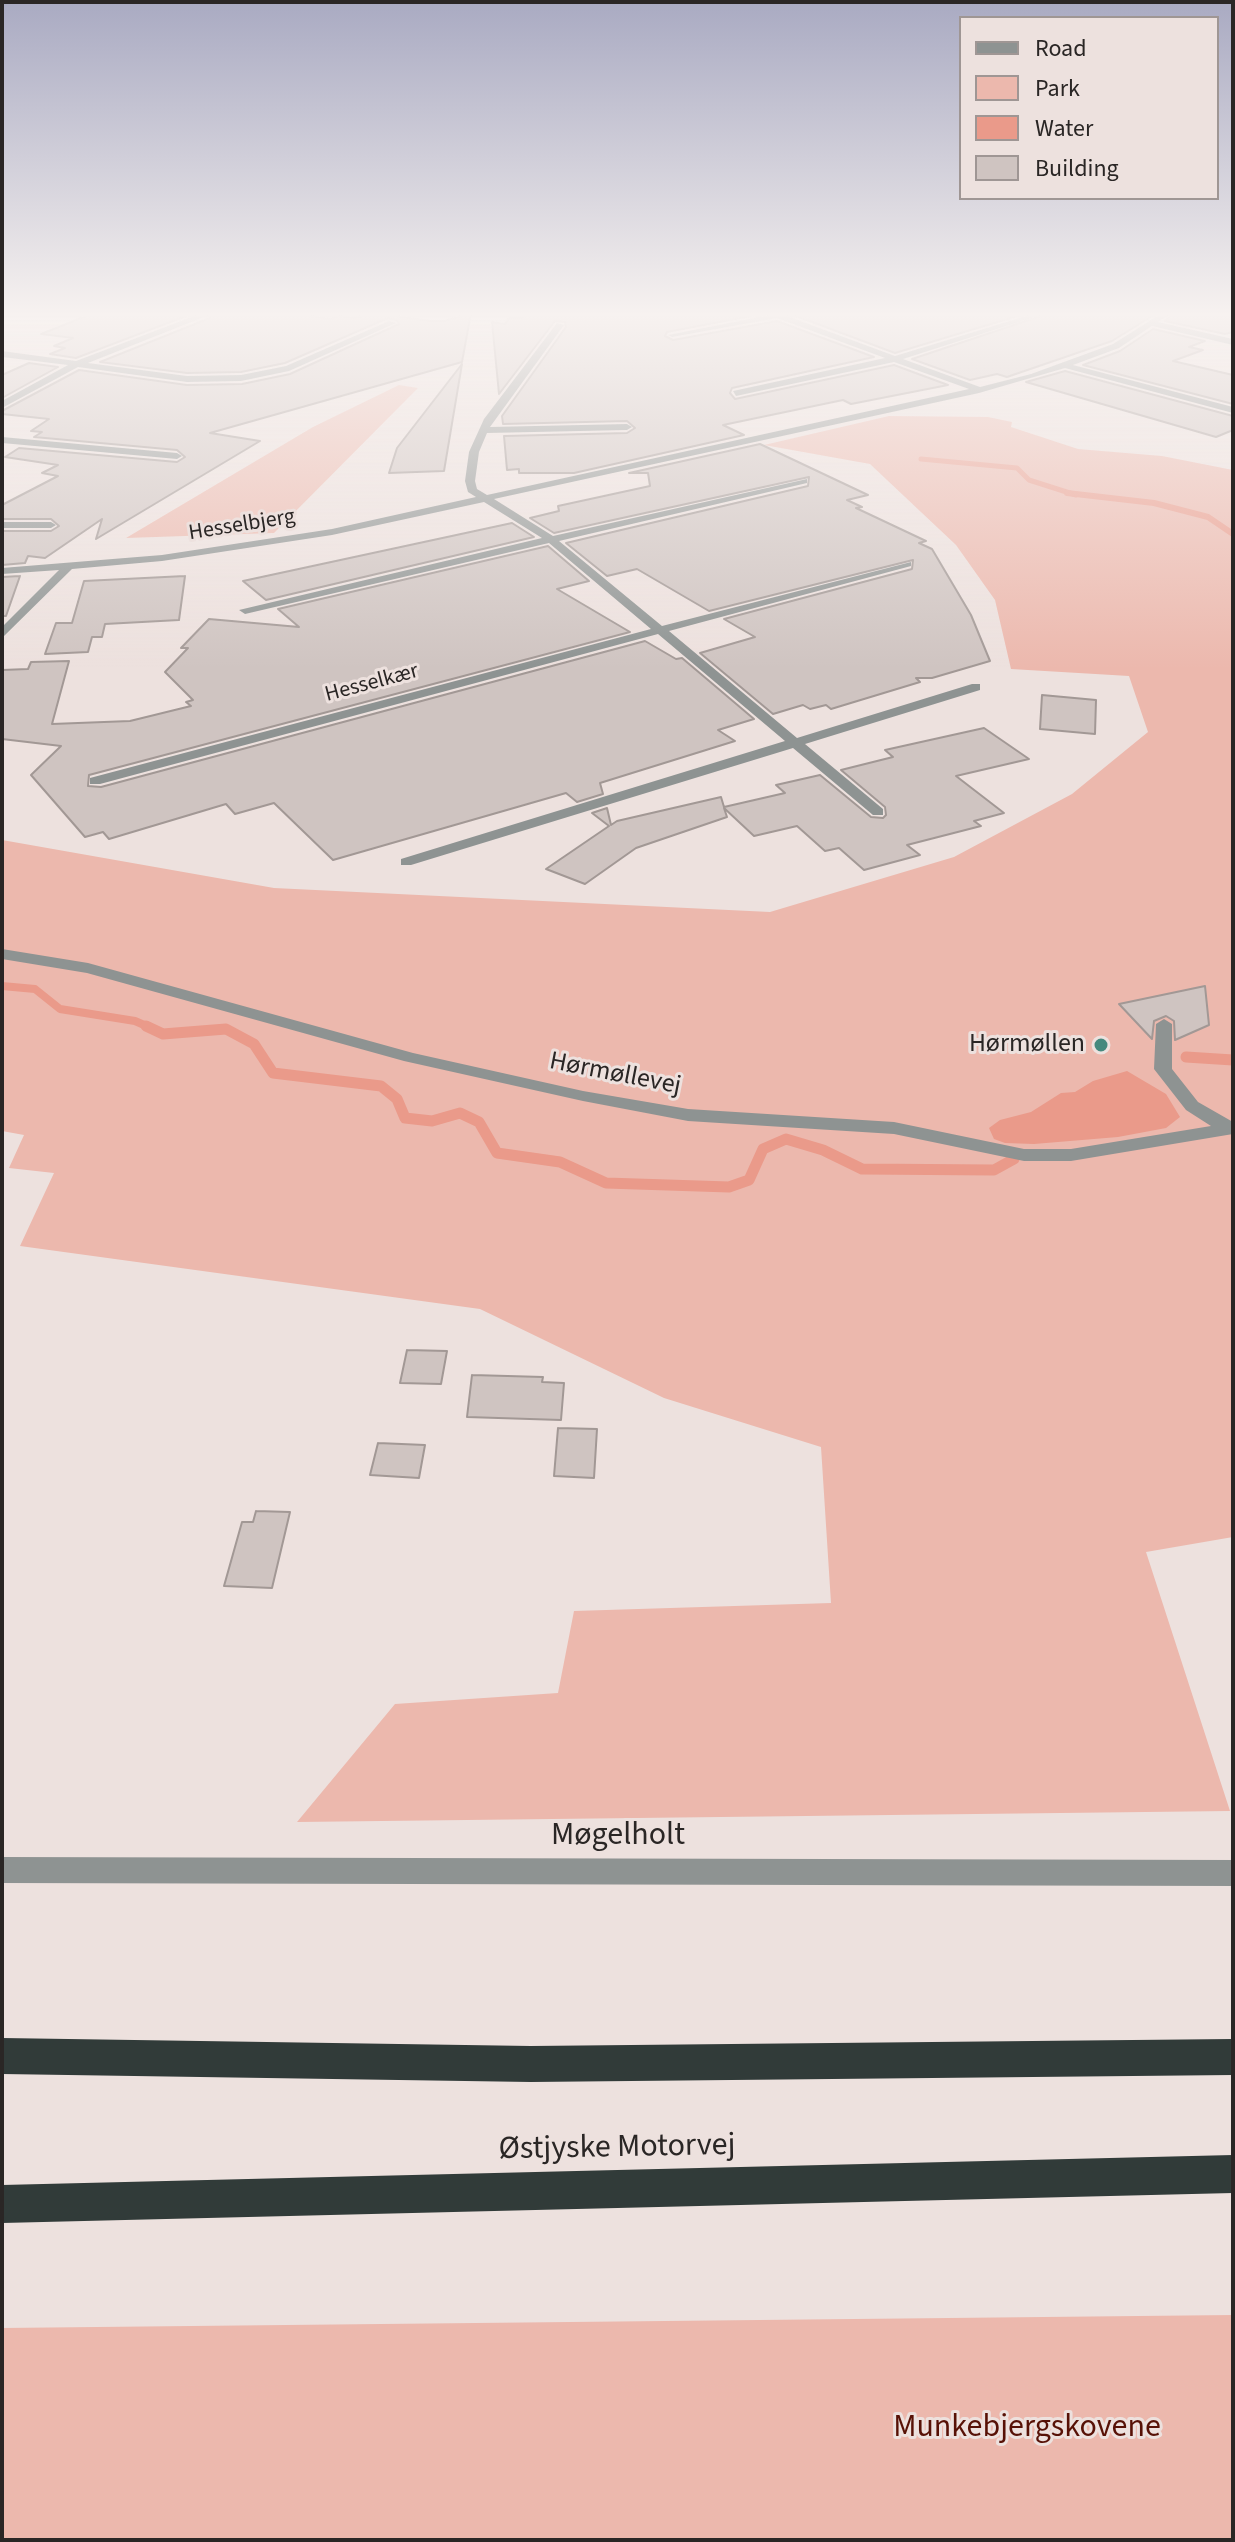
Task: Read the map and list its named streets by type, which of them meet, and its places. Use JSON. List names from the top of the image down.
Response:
{
  "streets": {
    "highway": ["Østjyske Motorvej"],
    "street": [
      "Hesselbjerg",
      "Hesselkær",
      "Hørmøllevej",
      "Møgelholt"
    ]
  },
  "parks": ["Munkebjergskovene"],
  "places": ["Hørmøllen"],
  "legend": [
    "Road",
    "Park",
    "Water",
    "Building"
  ]
}
